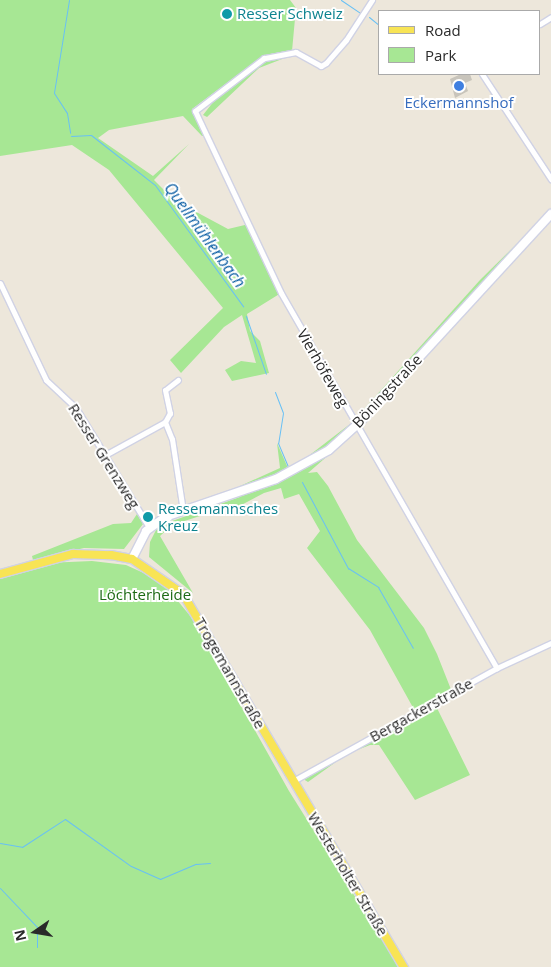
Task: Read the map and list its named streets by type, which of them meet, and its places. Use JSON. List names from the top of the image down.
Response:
{
  "streets": {
    "main road": ["Böningstraße", "Trogemannstraße", "Westerholter Straße"],
    "street": ["Vierhöfeweg", "Resser Grenzweg", "Bergackerstraße"]
  },
  "crossings": [
    ["Vierhöfeweg", "Böningstraße"],
    ["Vierhöfeweg", "Bergackerstraße"],
    ["Böningstraße", "Resser Grenzweg"],
    ["Trogemannstraße", "Bergackerstraße"],
    ["Trogemannstraße", "Westerholter Straße"],
    ["Bergackerstraße", "Westerholter Straße"]
  ],
  "water": ["Quellmühlenbach"],
  "parks": ["Löchterheide"],
  "places": ["Resser Schweiz", "Eckermannshof", "Ressemannsches Kreuz"],
  "legend": ["Road", "Park"],
  "north": "left"
}
